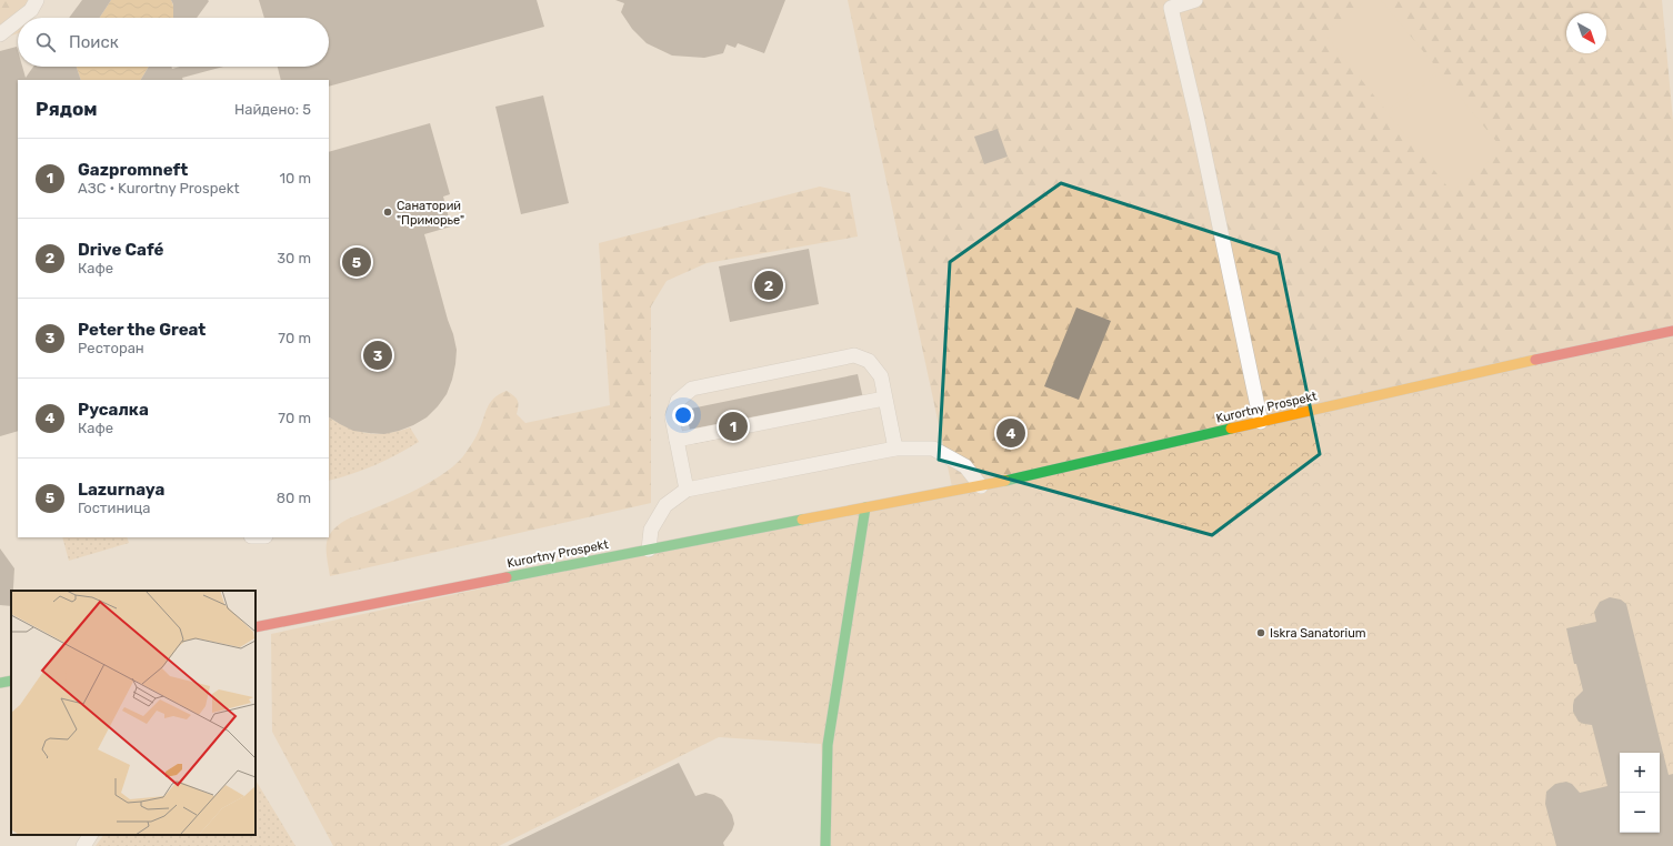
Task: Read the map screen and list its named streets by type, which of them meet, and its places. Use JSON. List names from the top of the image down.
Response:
{
  "streets": {
    "main road": ["Kurortny Prospekt"]
  },
  "places": ["Санаторий \"Приморье\"", "Iskra Sanatorium"],
  "north": "bottom right",
  "page": {
    "search": "Поиск",
    "heading": ["Рядом", "Найдено: 5"],
    "list": [
      {
        "mark": "1",
        "name": "Gazpromneft",
        "note": "АЗС · Kurortny Prospekt",
        "value": "10 m"
      },
      {
        "mark": "2",
        "name": "Drive Café",
        "note": "Кафе",
        "value": "30 m"
      },
      {
        "mark": "3",
        "name": "Peter the Great",
        "note": "Ресторан",
        "value": "70 m"
      },
      {
        "mark": "4",
        "name": "Русалка",
        "note": "Кафе",
        "value": "70 m"
      },
      {
        "mark": "5",
        "name": "Lazurnaya",
        "note": "Гостиница",
        "value": "80 m"
      }
    ],
    "pins": [
      "5",
      "2",
      "3",
      "1",
      "4"
    ],
    "map_buttons": ["+", "−"]
  }
}
